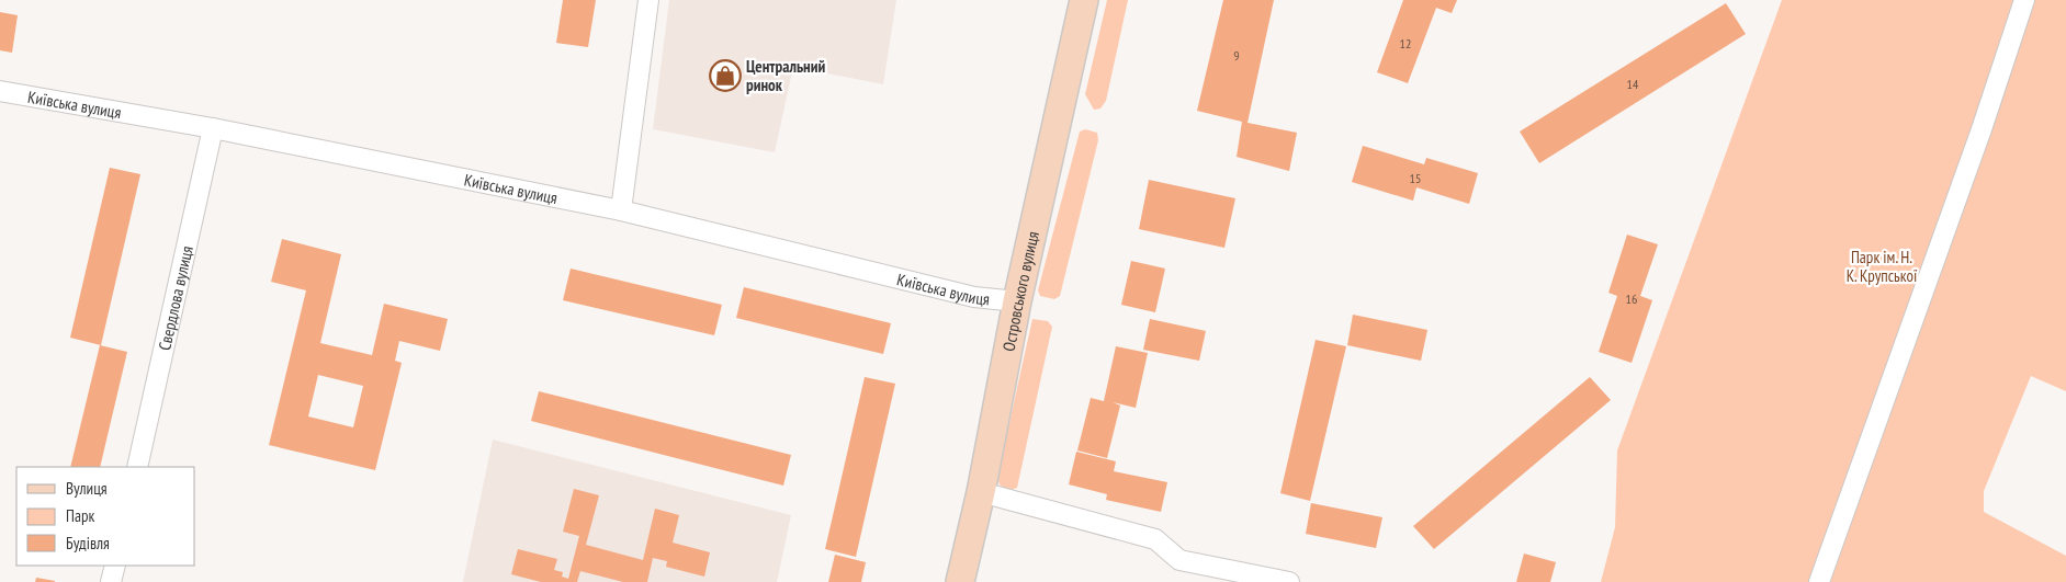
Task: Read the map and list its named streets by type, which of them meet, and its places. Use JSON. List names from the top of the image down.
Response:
{
  "streets": {
    "main road": ["Островського вулиця"],
    "street": ["Київська вулиця", "Свердлова вулиця"]
  },
  "crossings": [
    ["Київська вулиця", "Островського вулиця"],
    ["Київська вулиця", "Свердлова вулиця"]
  ],
  "parks": ["Парк ім. Н. К. Крупської"],
  "places": {
    "shop": ["Центральний ринок"]
  },
  "house_numbers": [
    "12",
    "9",
    "14",
    "15",
    "16"
  ],
  "legend": ["Вулиця", "Парк", "Будівля"]
}
